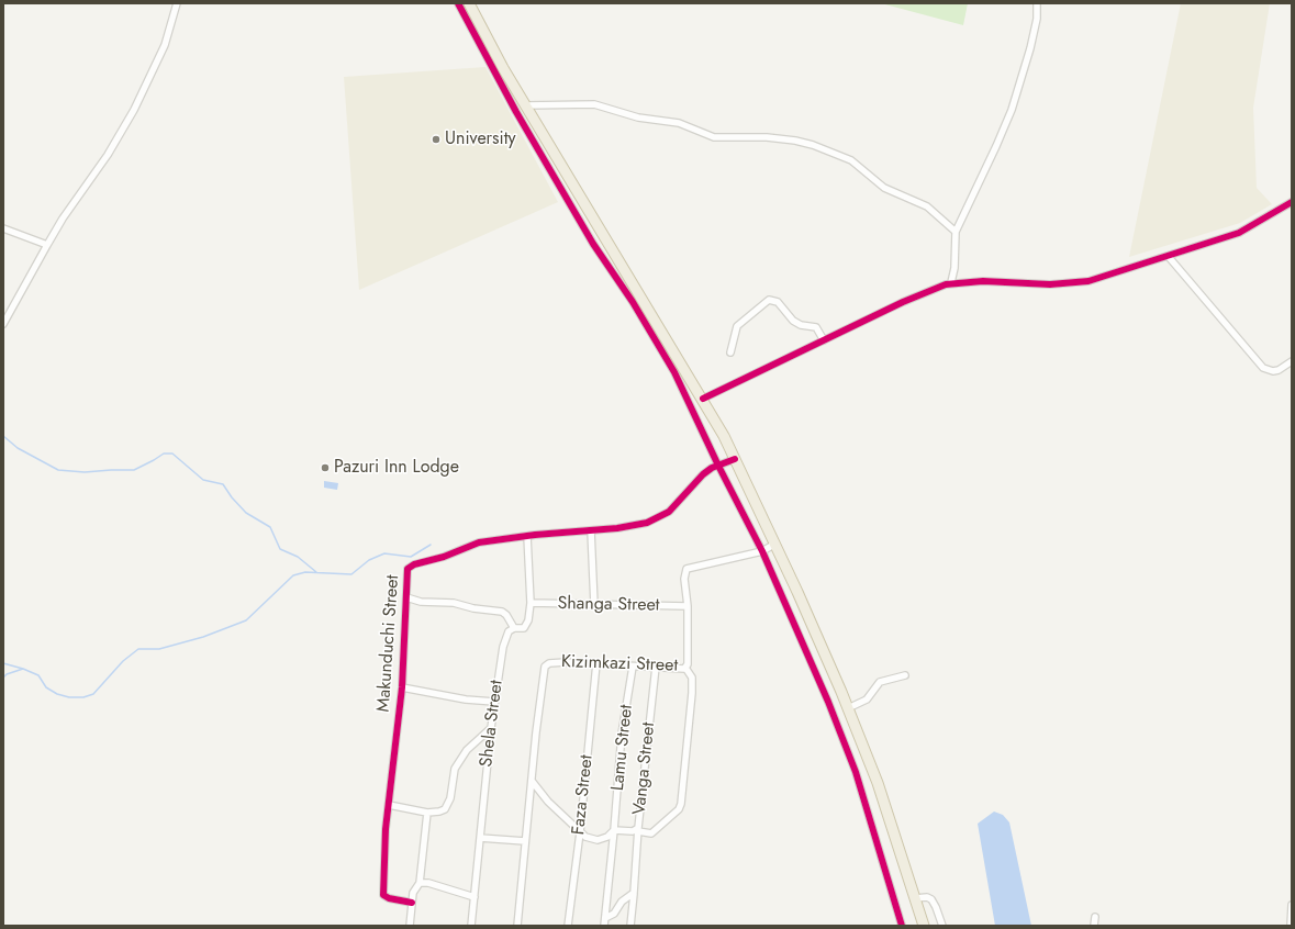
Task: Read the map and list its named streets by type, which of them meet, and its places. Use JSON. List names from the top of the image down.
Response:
{
  "streets": {
    "street": [
      "Shanga Street",
      "Makunduchi Street",
      "Kizimkazi Street",
      "Shela Street",
      "Lamu Street",
      "Vanga Street",
      "Faza Street"
    ]
  },
  "crossings": [
    ["Shanga Street", "Kizimkazi Street"],
    ["Shanga Street", "Shela Street"],
    ["Makunduchi Street", "Shela Street"],
    ["Kizimkazi Street", "Lamu Street"],
    ["Kizimkazi Street", "Vanga Street"],
    ["Kizimkazi Street", "Faza Street"],
    ["Lamu Street", "Vanga Street"]
  ],
  "places": ["University", "Pazuri Inn Lodge"]
}
